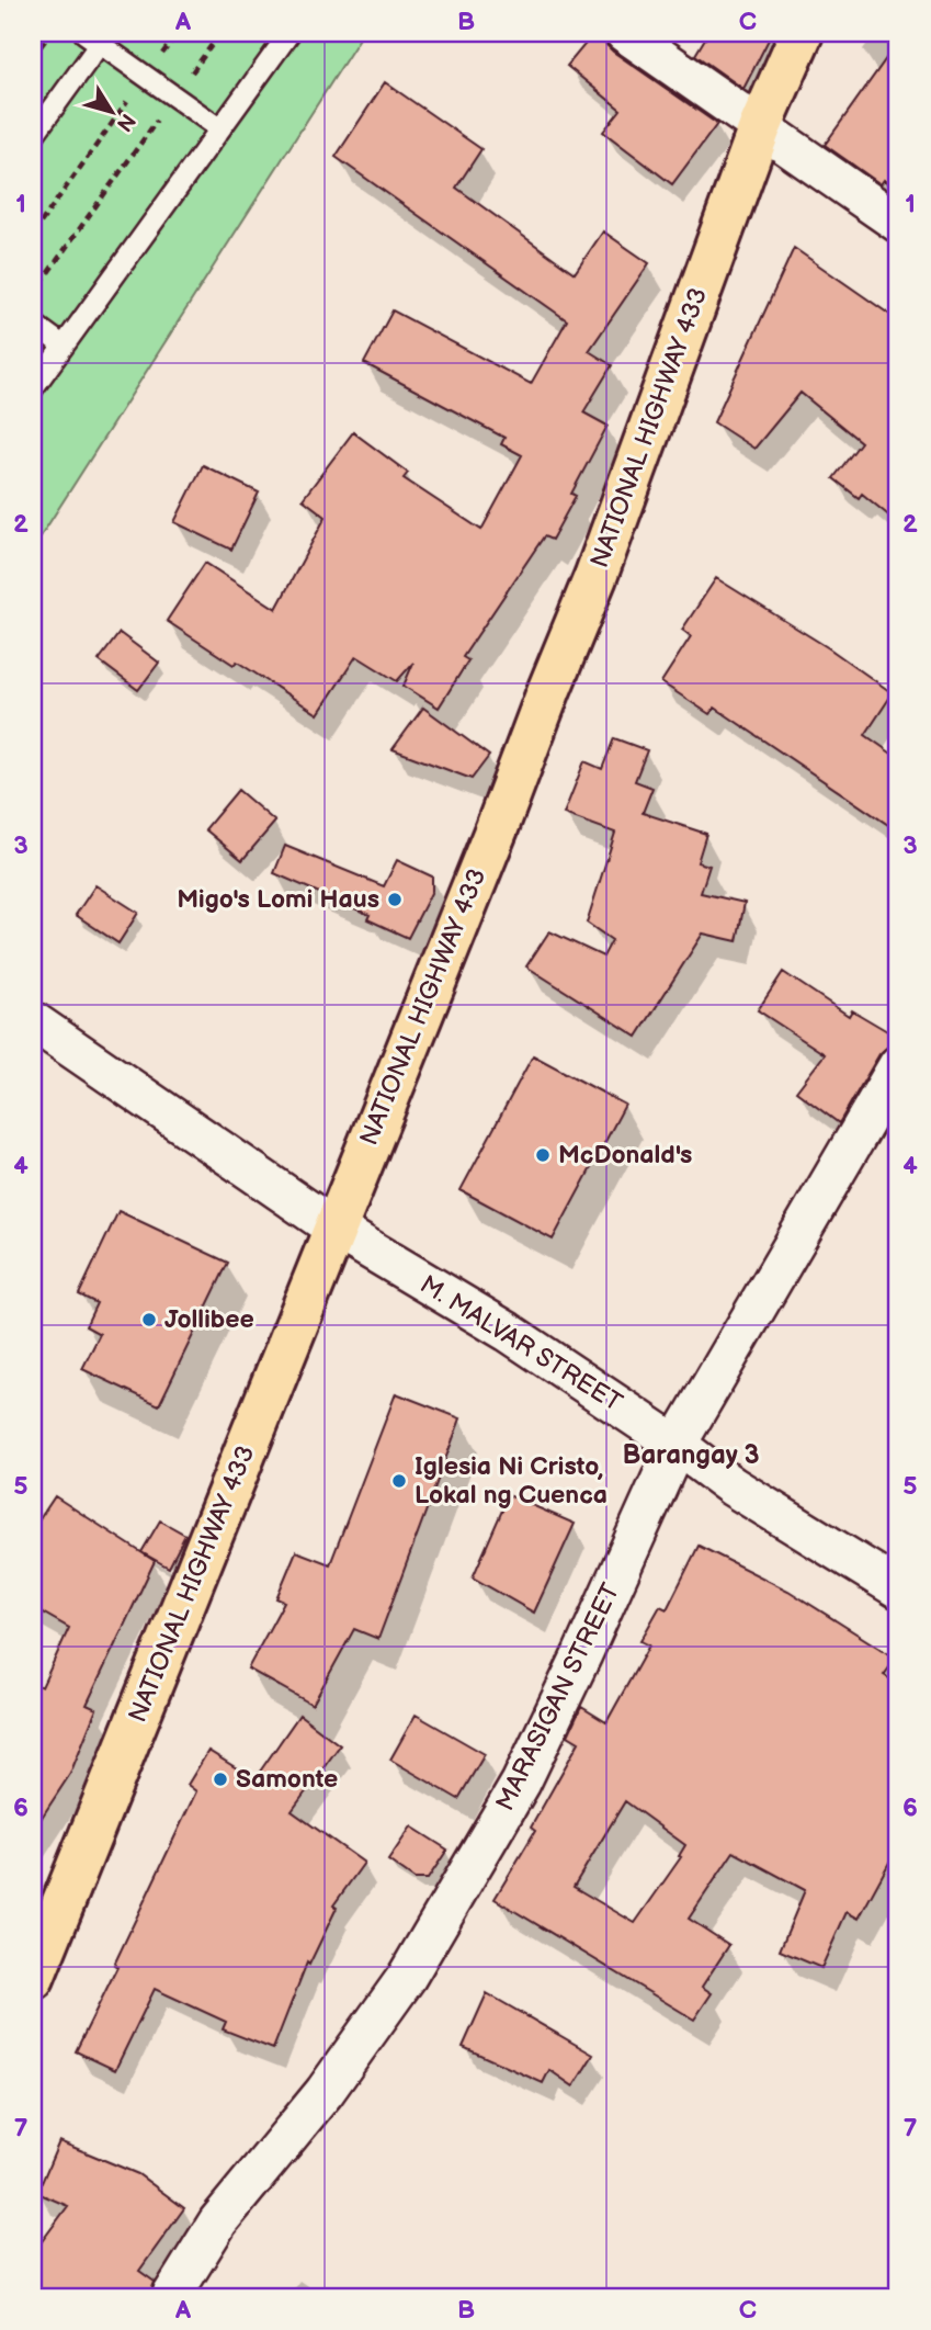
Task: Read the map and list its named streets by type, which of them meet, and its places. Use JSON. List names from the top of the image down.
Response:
{
  "streets": {
    "main road": ["NATIONAL HIGHWAY 433"],
    "street": ["M. MALVAR STREET", "MARASIGAN STREET"]
  },
  "crossings": [
    ["NATIONAL HIGHWAY 433", "M. MALVAR STREET"],
    ["M. MALVAR STREET", "MARASIGAN STREET"]
  ],
  "districts": ["Barangay 3"],
  "places": [
    "Migo's Lomi Haus",
    "McDonald's",
    "Jollibee",
    "Iglesia Ni Cristo, Lokal ng Cuenca",
    "Samonte"
  ],
  "north": "bottom right",
  "grid": {
    "columns": ["A", "B", "C"],
    "rows": [
      "1",
      "2",
      "3",
      "4",
      "5",
      "6",
      "7"
    ]
  }
}
